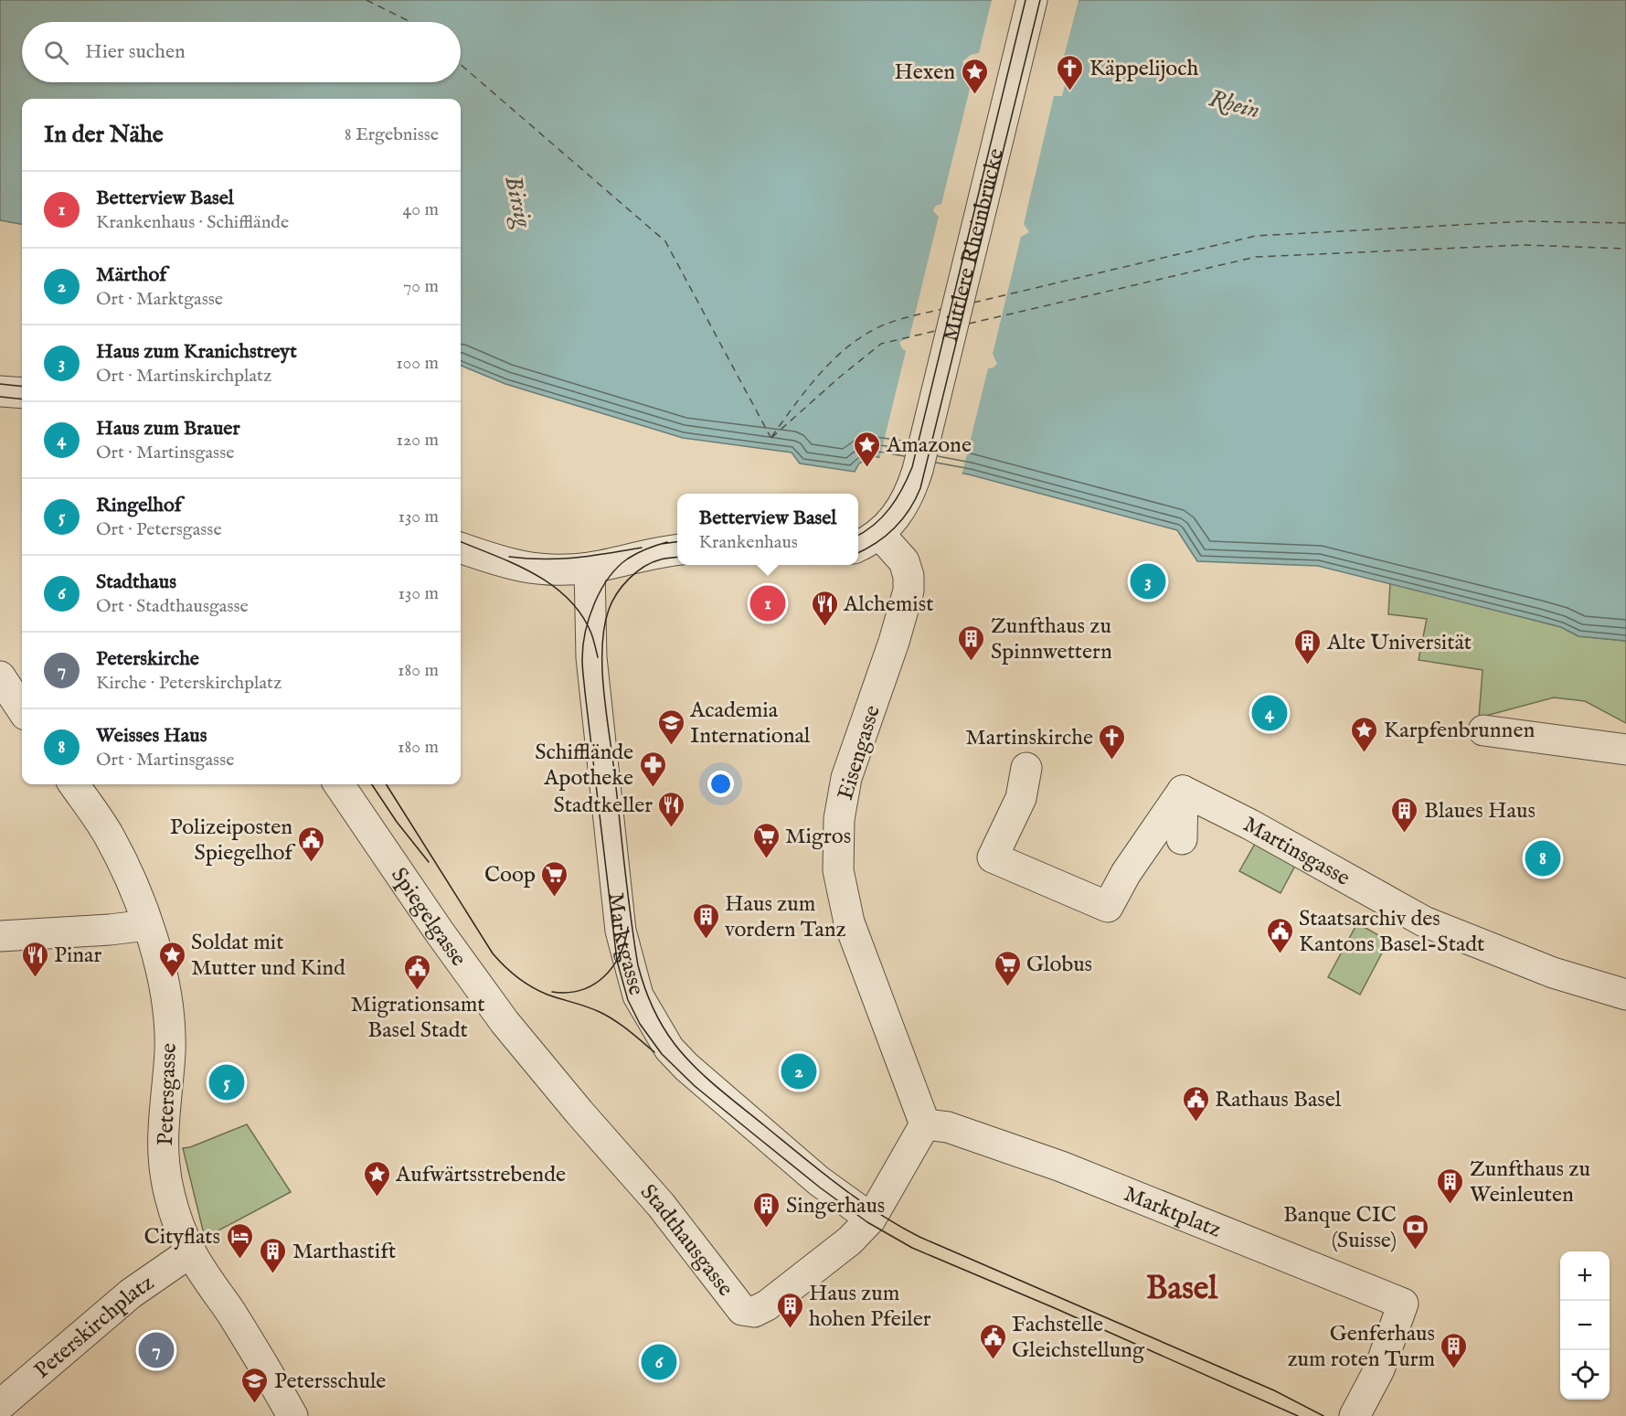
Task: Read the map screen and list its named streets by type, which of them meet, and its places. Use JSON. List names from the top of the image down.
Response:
{
  "streets": {
    "street": [
      "Mittlere Rheinbrücke",
      "Eisengasse",
      "Martinsgasse",
      "Spiegelgasse",
      "Marktgasse",
      "Petersgasse",
      "Marktplatz",
      "Stadthausgasse",
      "Peterskirchplatz"
    ]
  },
  "crossings": [
    ["Mittlere Rheinbrücke", "Eisengasse"],
    ["Eisengasse", "Marktplatz"],
    ["Spiegelgasse", "Stadthausgasse"],
    ["Marktgasse", "Stadthausgasse"],
    ["Petersgasse", "Peterskirchplatz"]
  ],
  "districts": ["Basel"],
  "water": ["Rhein", "Birsig"],
  "places": {
    "church": ["Käppelijoch", "Martinskirche"],
    "place": [
      "Hexen",
      "Amazone",
      "Karpfenbrunnen",
      "Soldat mit Mutter und Kind",
      "Aufwärtsstrebende"
    ],
    "restaurant": ["Alchemist", "Stadtkeller", "Pinar"],
    "building": [
      "Zunfthaus zu Spinnwettern",
      "Alte Universität",
      "Blaues Haus",
      "Haus zum vordern Tanz",
      "Zunfthaus zu Weinleuten",
      "Singerhaus",
      "Marthastift",
      "Haus zum hohen Pfeiler",
      "Genferhaus zum roten Turm"
    ],
    "school or university": ["Academia International", "Petersschule"],
    "pharmacy": ["Schifflände Apotheke"],
    "supermarket": ["Migros", "Coop", "Globus"],
    "public building": [
      "Polizeiposten Spiegelhof",
      "Staatsarchiv des Kantons Basel-Stadt",
      "Migrationsamt Basel Stadt",
      "Rathaus Basel",
      "Fachstelle Gleichstellung"
    ],
    "bank": ["Banque CIC (Suisse)"],
    "hotel": ["Cityflats"]
  },
  "page": {
    "search": "Hier suchen",
    "heading": ["In der Nähe", "8 Ergebnisse"],
    "list": [
      {
        "mark": "1",
        "name": "Betterview Basel",
        "note": "Krankenhaus · Schifflände",
        "value": "40 m"
      },
      {
        "mark": "2",
        "name": "Märthof",
        "note": "Ort · Marktgasse",
        "value": "70 m"
      },
      {
        "mark": "3",
        "name": "Haus zum Kranichstreyt",
        "note": "Ort · Martinskirchplatz",
        "value": "100 m"
      },
      {
        "mark": "4",
        "name": "Haus zum Brauer",
        "note": "Ort · Martinsgasse",
        "value": "120 m"
      },
      {
        "mark": "5",
        "name": "Ringelhof",
        "note": "Ort · Petersgasse",
        "value": "130 m"
      },
      {
        "mark": "6",
        "name": "Stadthaus",
        "note": "Ort · Stadthausgasse",
        "value": "130 m"
      },
      {
        "mark": "7",
        "name": "Peterskirche",
        "note": "Kirche · Peterskirchplatz",
        "value": "180 m"
      },
      {
        "mark": "8",
        "name": "Weisses Haus",
        "note": "Ort · Martinsgasse",
        "value": "180 m"
      }
    ],
    "popup": ["Betterview Basel", "Krankenhaus"],
    "pins": [
      "3",
      "1",
      "4",
      "8",
      "2",
      "5",
      "7",
      "6"
    ],
    "map_buttons": ["+", "−"]
  }
}
